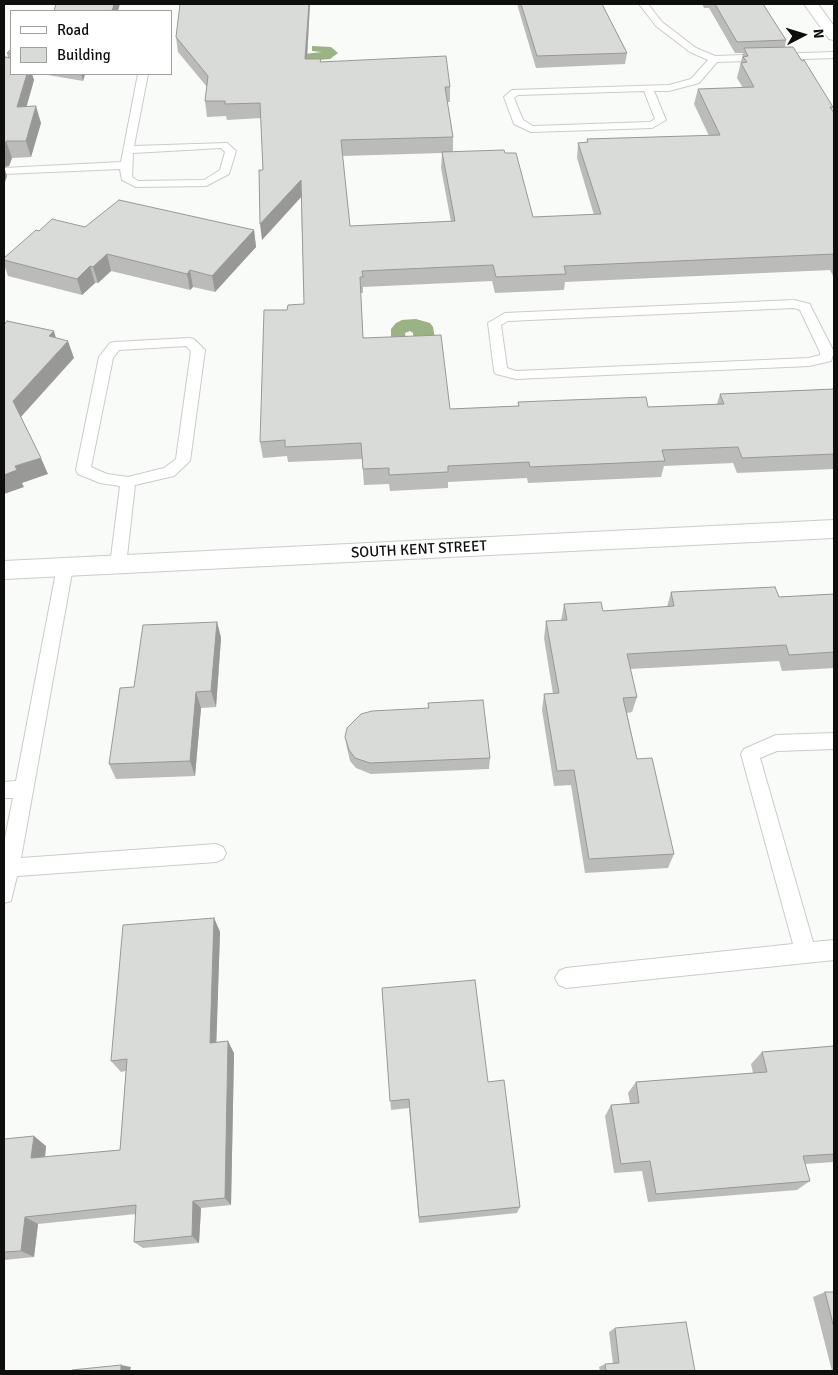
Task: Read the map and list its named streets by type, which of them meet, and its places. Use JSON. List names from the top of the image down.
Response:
{
  "streets": {
    "street": ["SOUTH KENT STREET"]
  },
  "legend": ["Road", "Building"],
  "north": "right"
}
